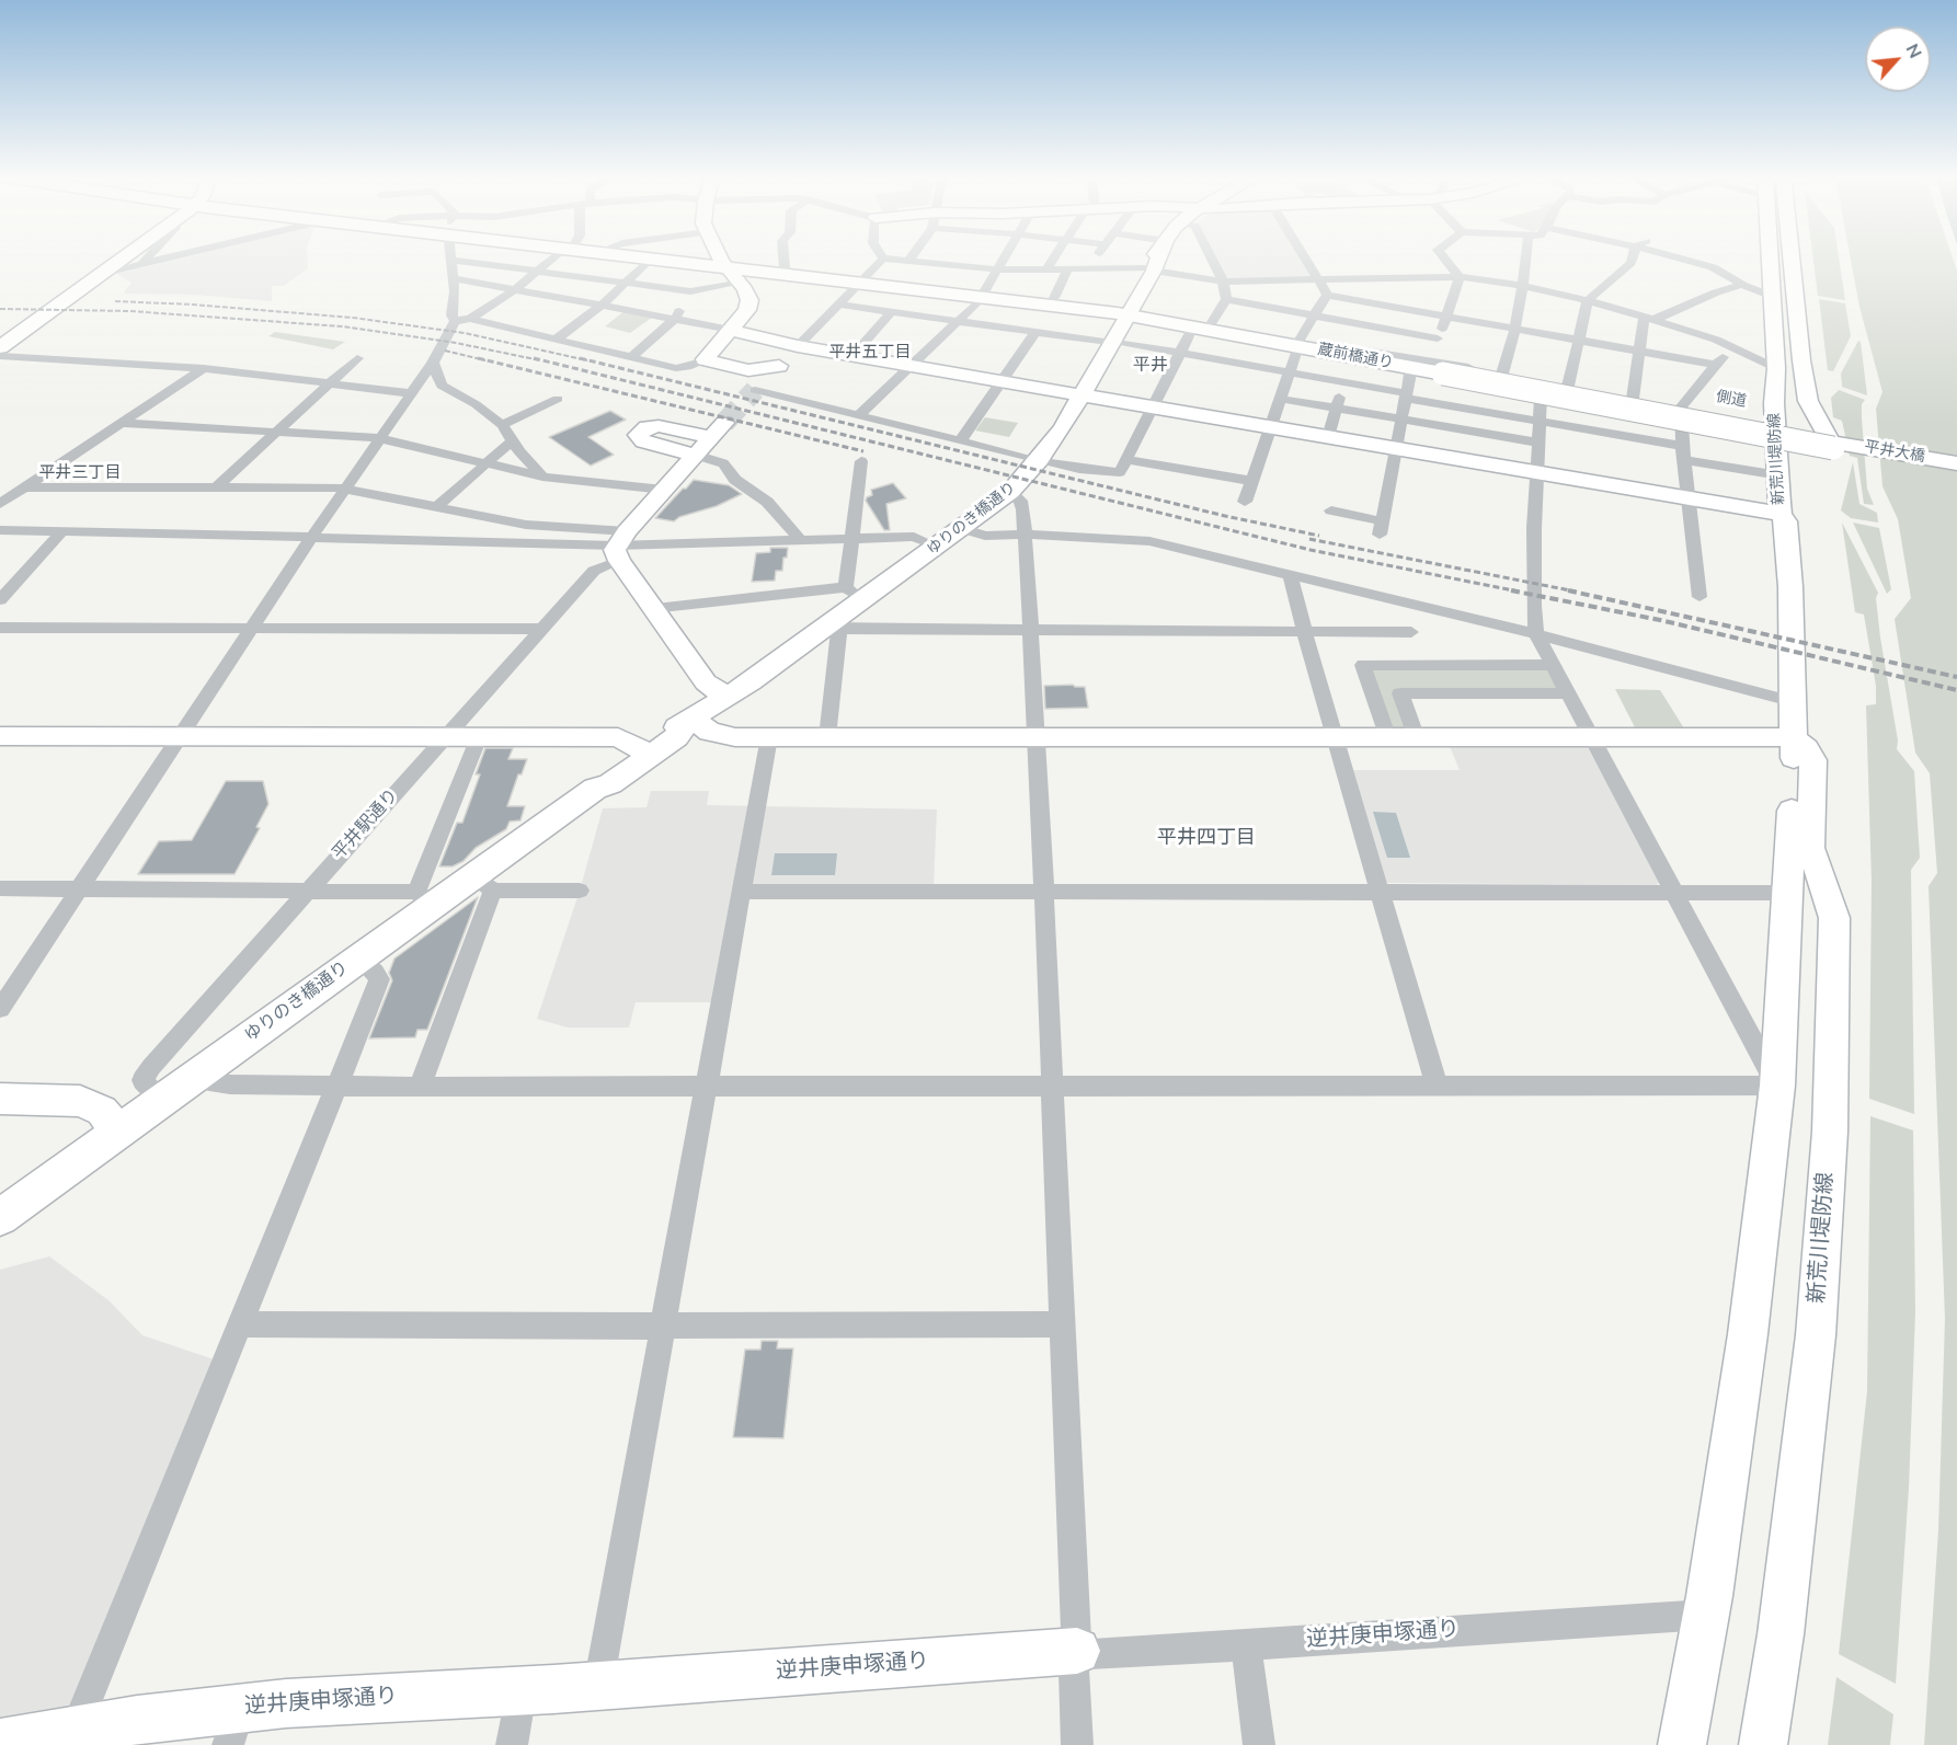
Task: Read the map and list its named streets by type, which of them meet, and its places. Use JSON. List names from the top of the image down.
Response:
{
  "streets": {
    "main road": ["蔵前橋通り", "平井大橋"],
    "street": [
      "側道",
      "新荒川堤防線",
      "ゆりのき橋通り",
      "平井駅通り",
      "逆井庚申塚通り"
    ]
  },
  "crossings": [
    ["蔵前橋通り", "側道"],
    ["蔵前橋通り", "平井大橋"],
    ["蔵前橋通り", "新荒川堤防線"],
    ["蔵前橋通り", "ゆりのき橋通り"],
    ["側道", "新荒川堤防線"],
    ["平井大橋", "新荒川堤防線"],
    ["新荒川堤防線", "逆井庚申塚通り"],
    ["ゆりのき橋通り", "平井駅通り"]
  ],
  "districts": [
    "平井五丁目",
    "平井",
    "平井三丁目",
    "平井四丁目"
  ],
  "north": "top right"
}
